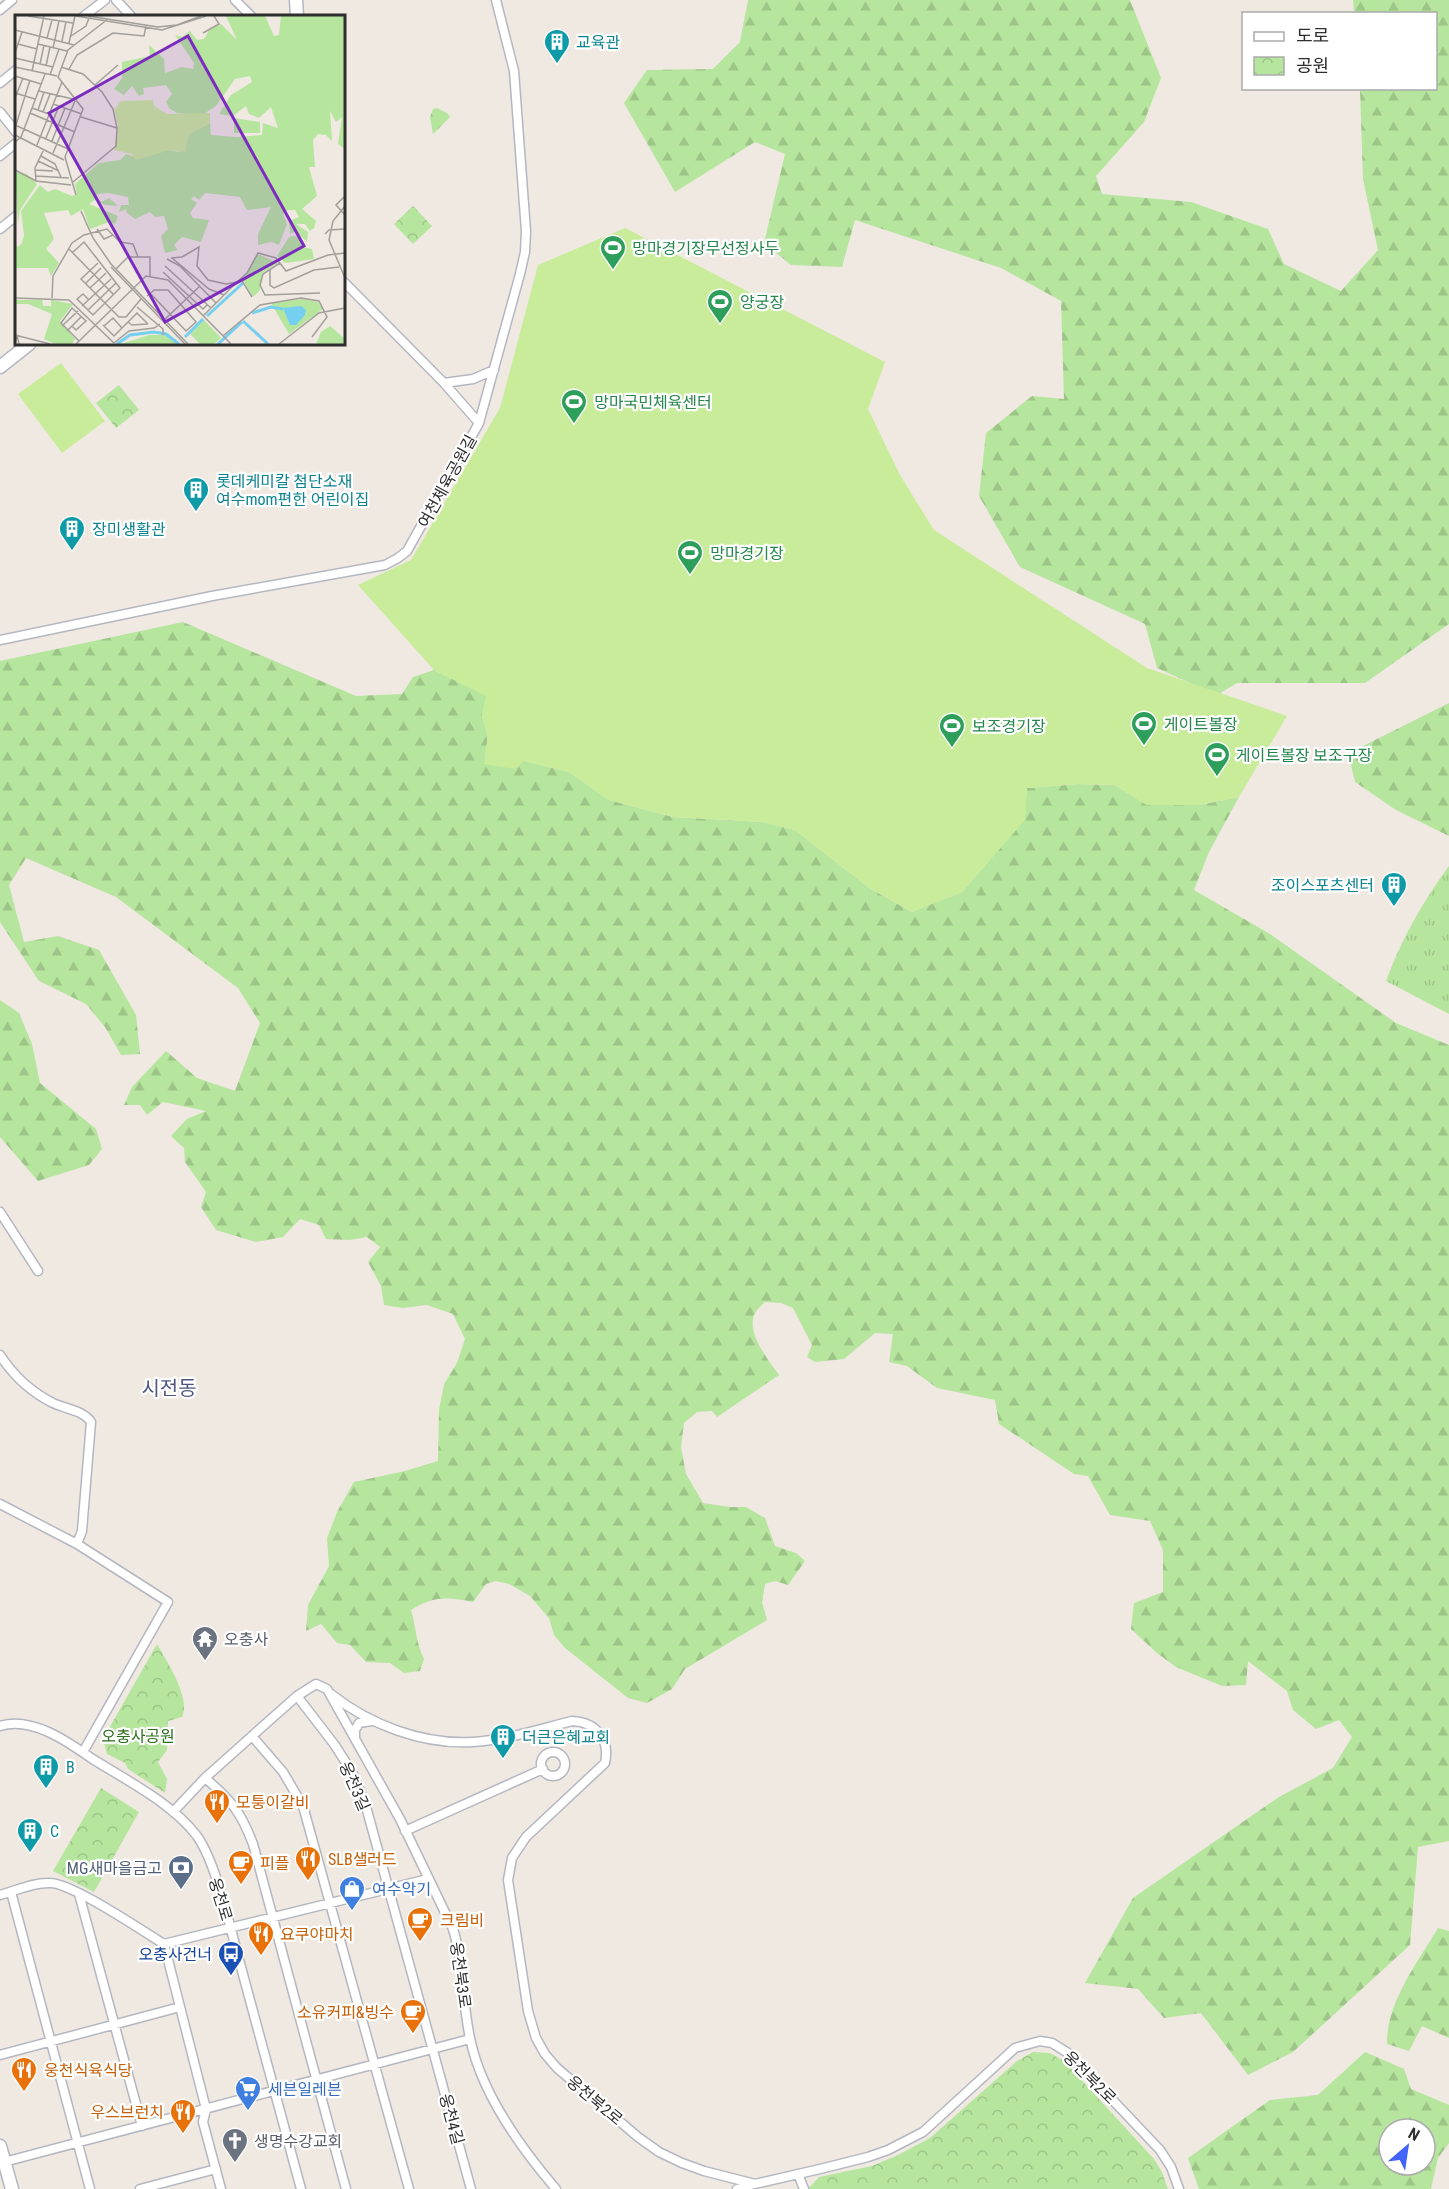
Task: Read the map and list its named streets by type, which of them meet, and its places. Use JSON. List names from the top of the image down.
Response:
{
  "streets": {
    "street": [
      "여천체육공원길",
      "웅천3길",
      "웅천로",
      "웅천북3로",
      "웅천북2로",
      "웅천4길"
    ]
  },
  "crossings": [
    ["웅천3길", "웅천4길"],
    ["웅천북3로", "웅천북2로"]
  ],
  "districts": ["시전동"],
  "parks": ["오충사공원"],
  "places": {
    "building": [
      "교육관",
      "롯데케미칼 첨단소재 여수mom편한 어린이집",
      "장미생활관",
      "조이스포츠센터",
      "더큰은혜교회",
      "B",
      "C"
    ],
    "sports": [
      "망마경기장무선정사두",
      "양궁장",
      "망마국민체육센터",
      "망마경기장",
      "게이트볼장",
      "보조경기장",
      "게이트볼장 보조구장"
    ],
    "temple": ["오충사"],
    "restaurant": [
      "모퉁이갈비",
      "SLB샐러드",
      "요쿠야마치",
      "웅천식육식당",
      "우스브런치"
    ],
    "cafe": ["피플", "크림비", "소유커피&빙수"],
    "bank": ["MG새마을금고"],
    "shop": ["여수악기"],
    "bus stop": ["오충사건너"],
    "supermarket": ["세븐일레븐"],
    "church": ["생명수강교회"]
  },
  "legend": ["도로", "공원"],
  "north": "top right"
}
